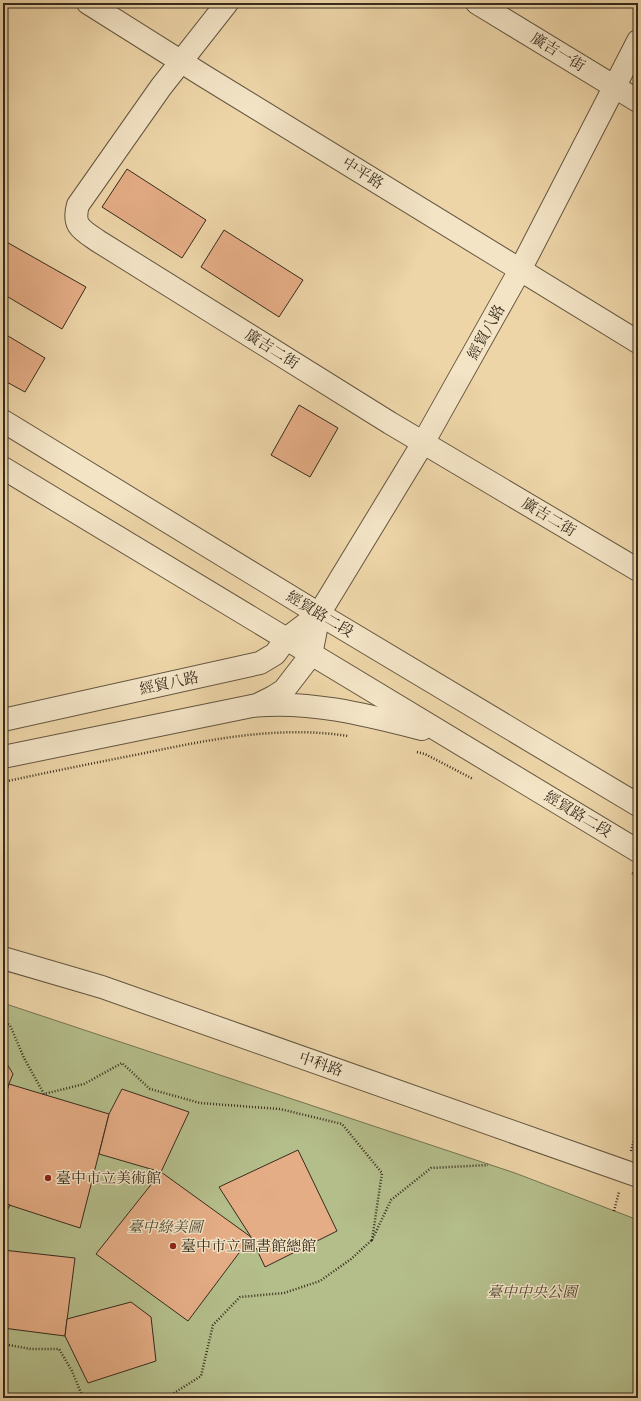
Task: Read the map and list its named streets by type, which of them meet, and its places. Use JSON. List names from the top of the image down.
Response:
{
  "streets": {
    "street": [
      "廣吉一街",
      "中平路",
      "經貿八路",
      "廣吉二街",
      "經貿路二段",
      "中科路"
    ]
  },
  "crossings": [
    ["廣吉一街", "經貿八路"],
    ["中平路", "經貿八路"],
    ["中平路", "廣吉二街"],
    ["經貿八路", "廣吉二街"],
    ["經貿八路", "經貿路二段"]
  ],
  "parks": ["臺中綠美圖", "臺中中央公園"],
  "places": ["臺中市立美術館", "臺中市立圖書館總館"]
}
